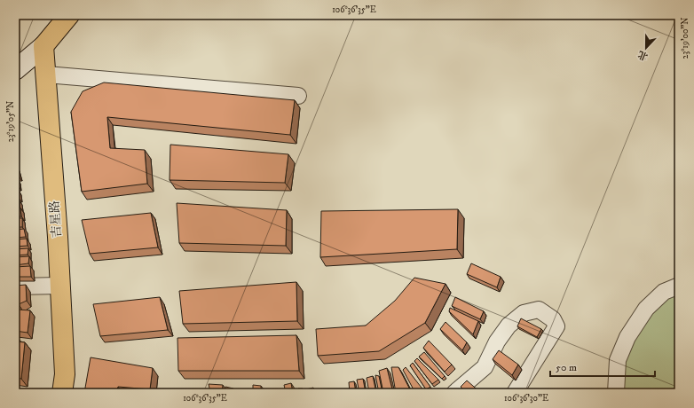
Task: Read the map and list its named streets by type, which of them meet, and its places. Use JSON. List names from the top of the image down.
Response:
{
  "streets": {
    "main road": ["吉星路"]
  },
  "scale_bar": "50 m",
  "north": "bottom",
  "coordinates": [
    "106°36'35\"E",
    "23°19'00\"N",
    "23°19'05\"N",
    "106°36'30\"E"
  ]
}
